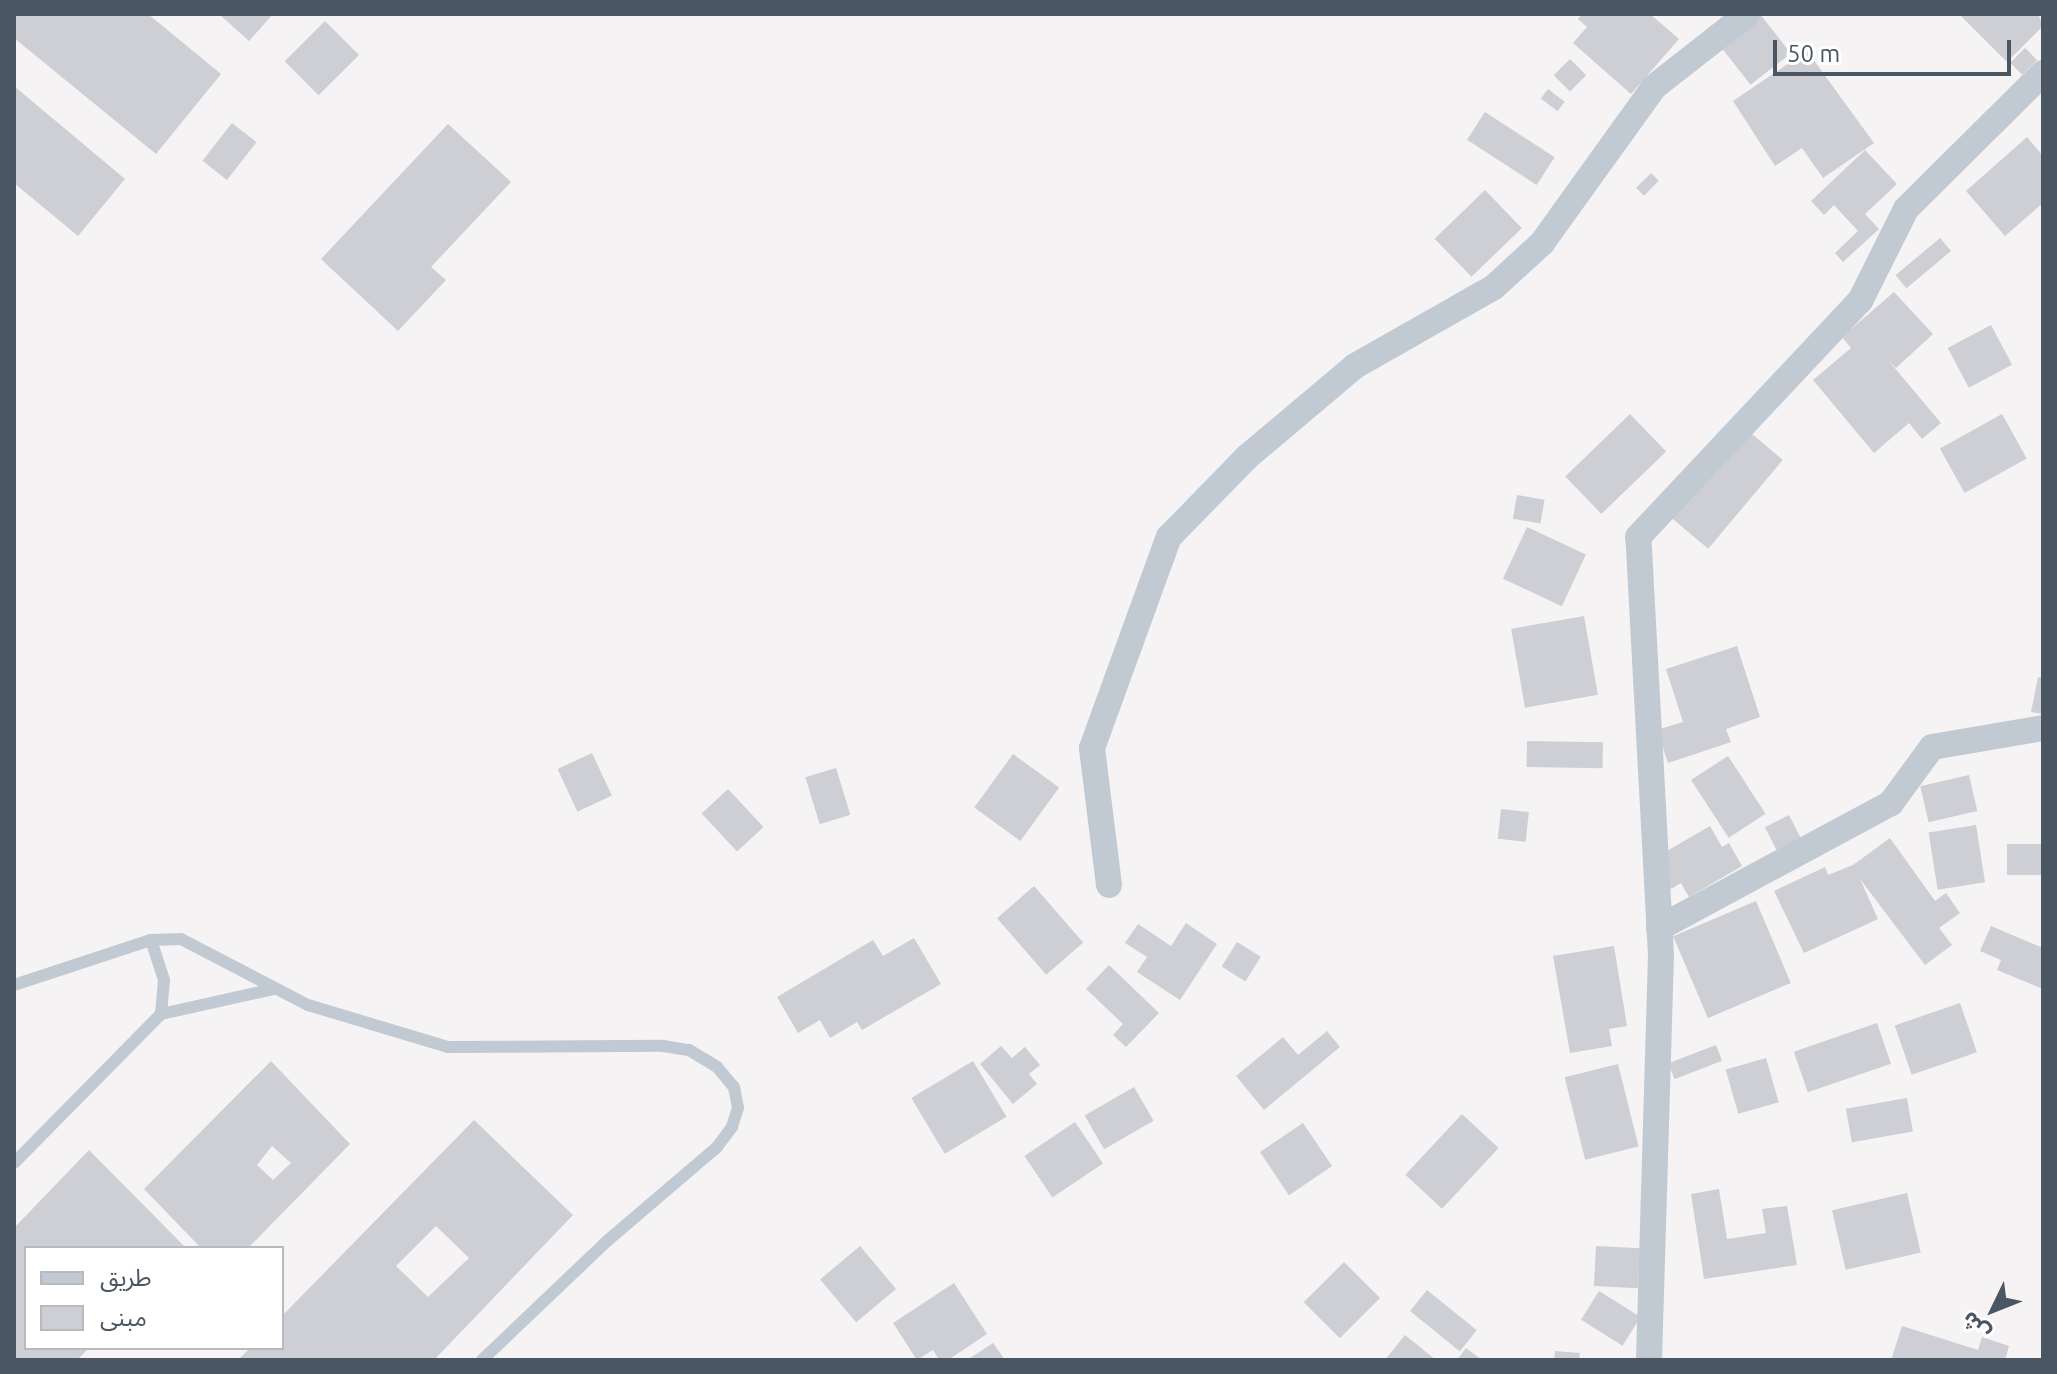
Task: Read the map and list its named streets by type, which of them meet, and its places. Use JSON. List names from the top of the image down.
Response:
{
  "legend": ["طريق", "مبنى"],
  "scale_bar": "50 m",
  "north": "bottom left"
}
